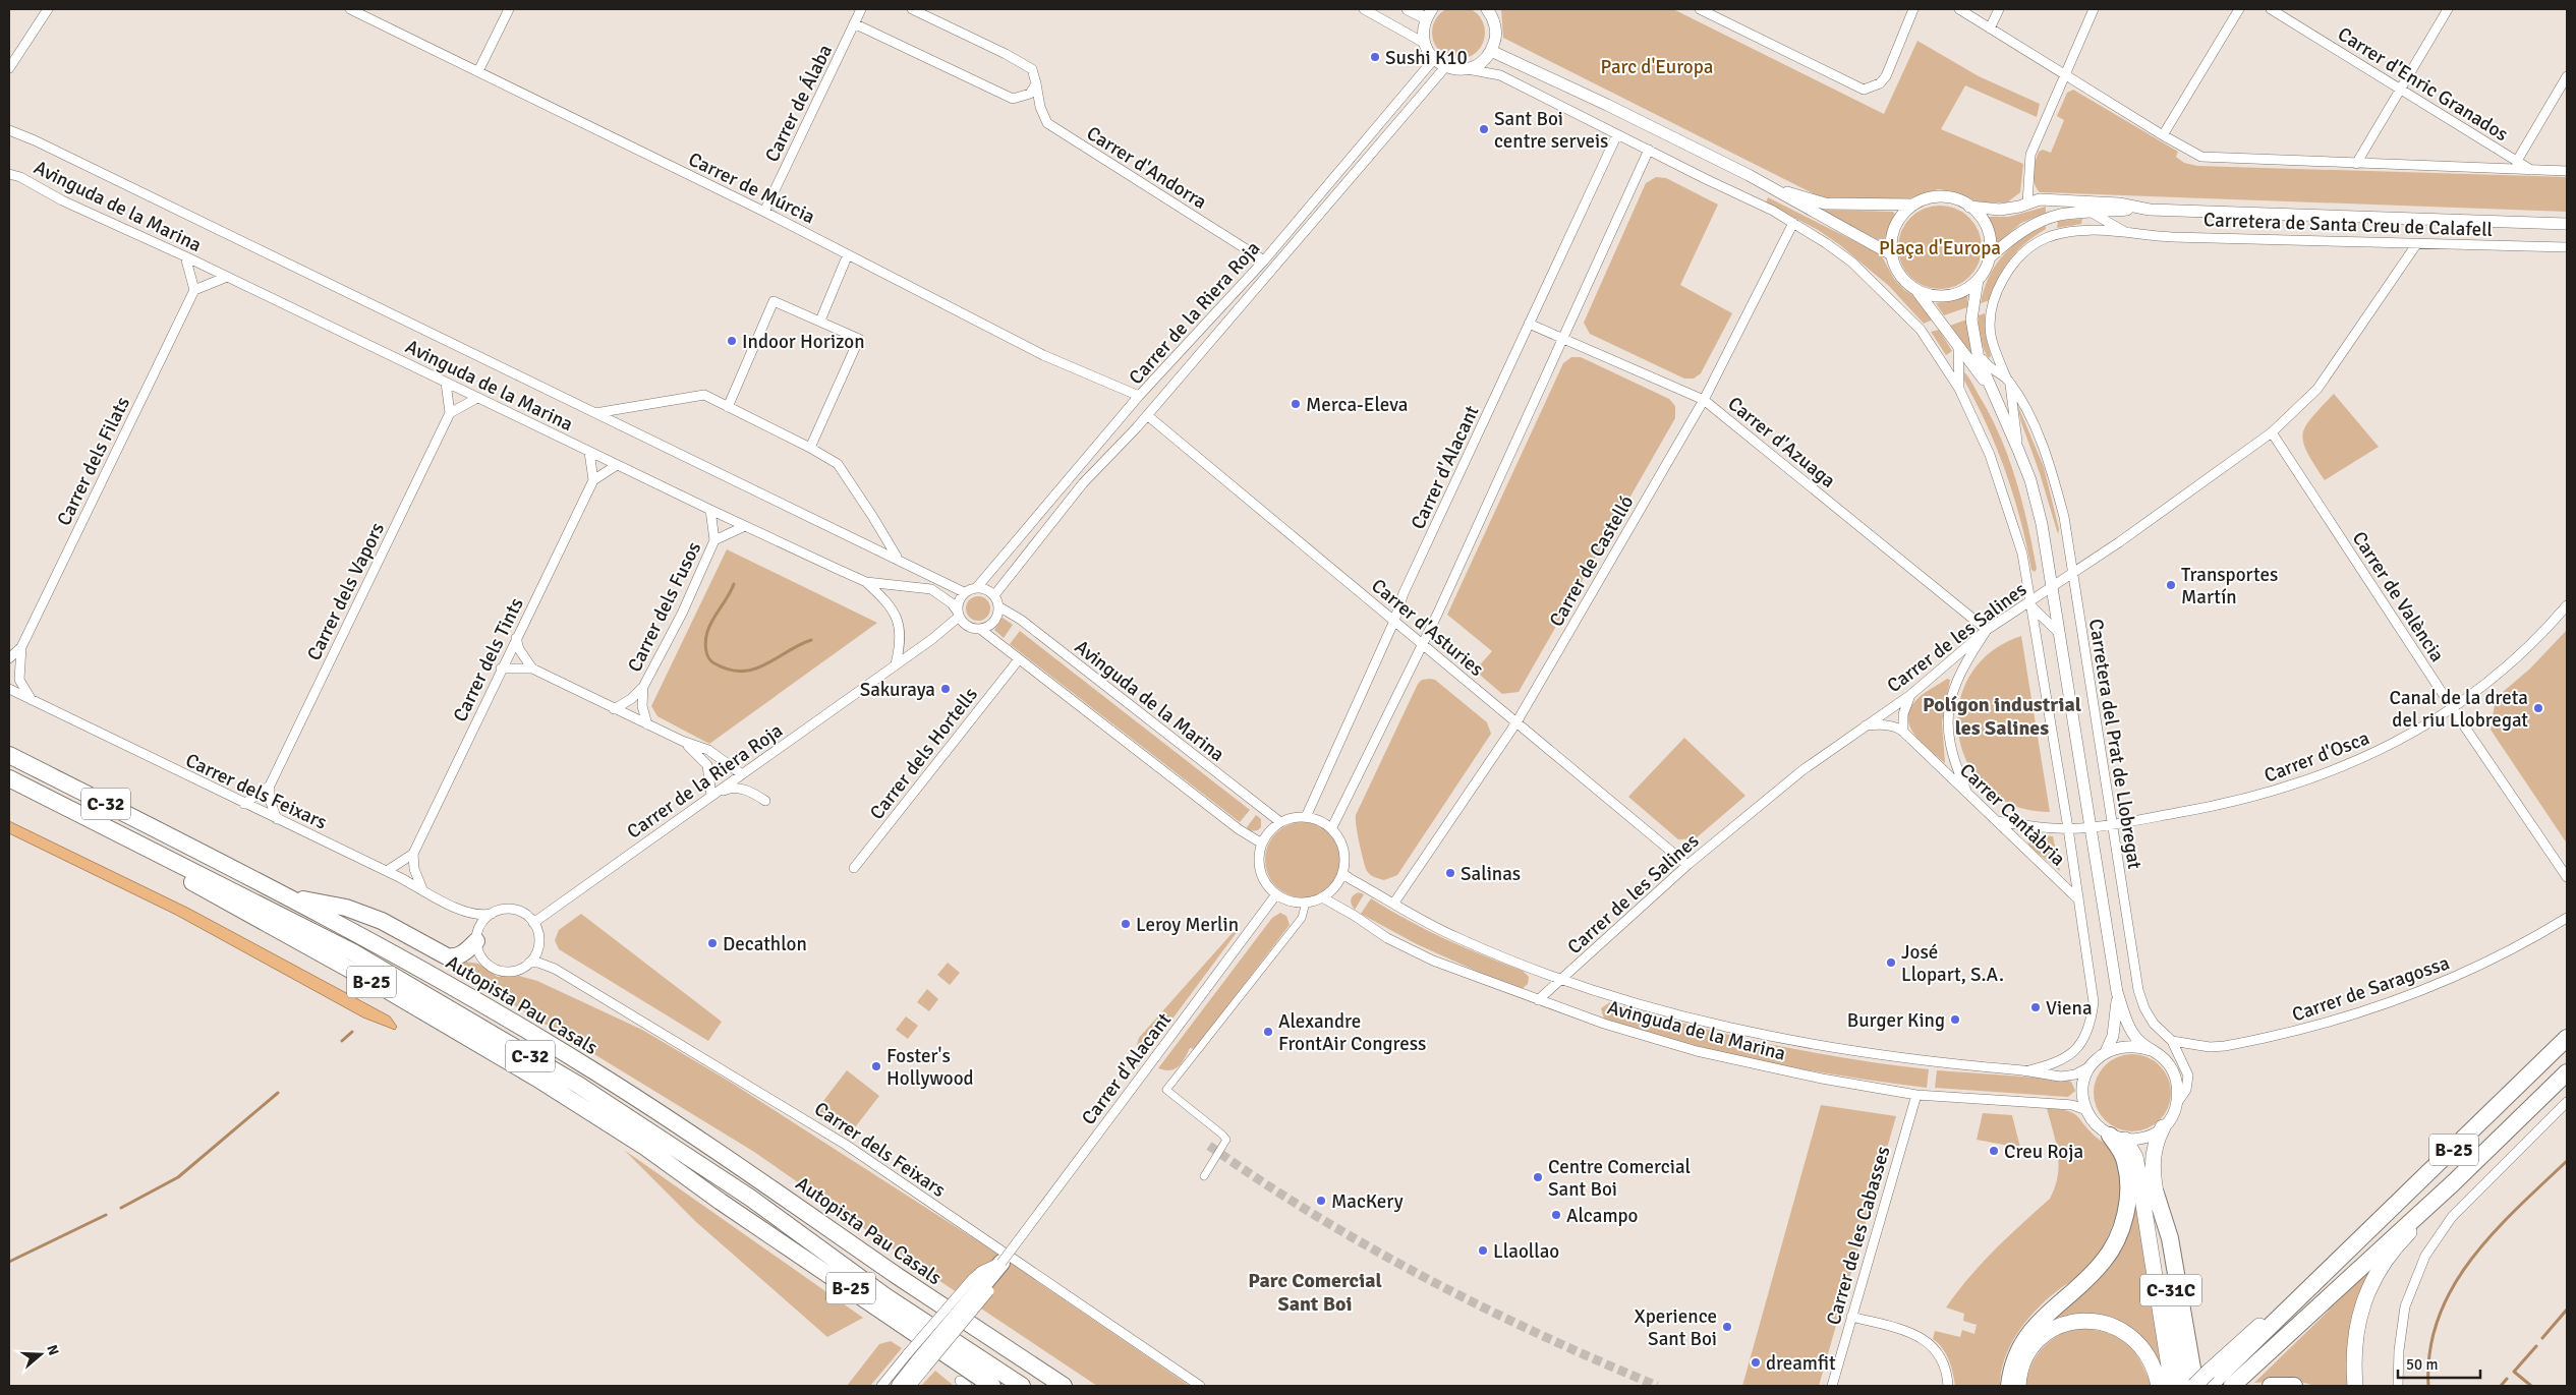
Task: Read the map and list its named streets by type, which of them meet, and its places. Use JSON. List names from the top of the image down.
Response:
{
  "streets": {
    "highway": [
      "C-32",
      "B-25",
      "Autopista Pau Casals",
      "C-31C"
    ],
    "street": [
      "Carrer d'Enric Granados",
      "Carrer de Álaba",
      "Carrer d'Andorra",
      "Carrer de Múrcia",
      "Avinguda de la Marina",
      "Carretera de Santa Creu de Calafell",
      "Carrer de la Riera Roja",
      "Carrer d'Azuaga",
      "Carrer dels Filats",
      "Carrer d'Alacant",
      "Carrer de Castelló",
      "Carrer dels Vapors",
      "Carrer de València",
      "Carrer dels Fusos",
      "Carrer d'Asturies",
      "Carrer de les Salines",
      "Carrer dels Tints",
      "Carretera del Prat de Llobregat",
      "Carrer dels Hortells",
      "Carrer d'Osca",
      "Carrer dels Feixars",
      "Carrer Cantàbria",
      "Carrer de Saragossa",
      "Carrer de les Cabasses"
    ]
  },
  "crossings": [
    ["Carrer de Álaba", "Carrer de Múrcia"],
    ["Carrer d'Andorra", "Carrer de la Riera Roja"],
    ["Carrer de Múrcia", "Carrer de la Riera Roja"],
    ["Avinguda de la Marina", "Carrer de la Riera Roja"],
    ["Avinguda de la Marina", "Carrer d'Alacant"],
    ["Avinguda de la Marina", "Carrer de Castelló"],
    ["Avinguda de la Marina", "Carrer dels Fusos"],
    ["Avinguda de la Marina", "Carrer de les Salines"],
    ["Avinguda de la Marina", "Carretera del Prat de Llobregat"],
    ["Avinguda de la Marina", "Carrer Cantàbria"],
    ["Avinguda de la Marina", "Carrer de les Cabasses"],
    ["Avinguda de la Marina", "C-31C"],
    ["Carretera de Santa Creu de Calafell", "Carrer de les Salines"],
    ["Carretera de Santa Creu de Calafell", "Carretera del Prat de Llobregat"],
    ["Carrer de la Riera Roja", "Carrer d'Asturies"],
    ["Carrer de la Riera Roja", "Carrer dels Feixars"],
    ["Carrer d'Azuaga", "Carrer d'Alacant"],
    ["Carrer d'Azuaga", "Carrer de Castelló"],
    ["Carrer d'Azuaga", "Carrer de les Salines"],
    ["Carrer dels Filats", "Carrer dels Feixars"],
    ["Carrer d'Alacant", "Carrer d'Asturies"],
    ["Carrer de Castelló", "Carrer d'Asturies"],
    ["Carrer dels Vapors", "Carrer dels Feixars"],
    ["Carrer de València", "Carrer de les Salines"],
    ["Carrer de València", "Carrer d'Osca"],
    ["Carrer d'Asturies", "Carrer de les Salines"],
    ["Carrer de les Salines", "Carretera del Prat de Llobregat"],
    ["Carrer de les Salines", "Carrer Cantàbria"],
    ["Carretera del Prat de Llobregat", "Carrer d'Osca"],
    ["Carretera del Prat de Llobregat", "Carrer de Saragossa"],
    ["Carretera del Prat de Llobregat", "C-31C"],
    ["Carrer d'Osca", "Carrer Cantàbria"]
  ],
  "districts": ["Polígon industrial les Salines", "Parc Comercial Sant Boi"],
  "parks": ["Parc d'Europa", "Plaça d'Europa"],
  "places": [
    "Sushi K10",
    "Sant Boi centre serveis",
    "Indoor Horizon",
    "Merca-Eleva",
    "Transportes Martín",
    "Sakuraya",
    "Canal de la dreta del riu Llobregat",
    "Salinas",
    "Leroy Merlin",
    "Decathlon",
    "José Llopart, S.A.",
    "Viena",
    "Burger King",
    "Alexandre FrontAir Congress",
    "Foster's Hollywood",
    "Creu Roja",
    "Centre Comercial Sant Boi",
    "MacKery",
    "Alcampo",
    "Llaollao",
    "Xperience Sant Boi",
    "dreamfit"
  ],
  "scale_bar": "50 m",
  "north": "right"
}
